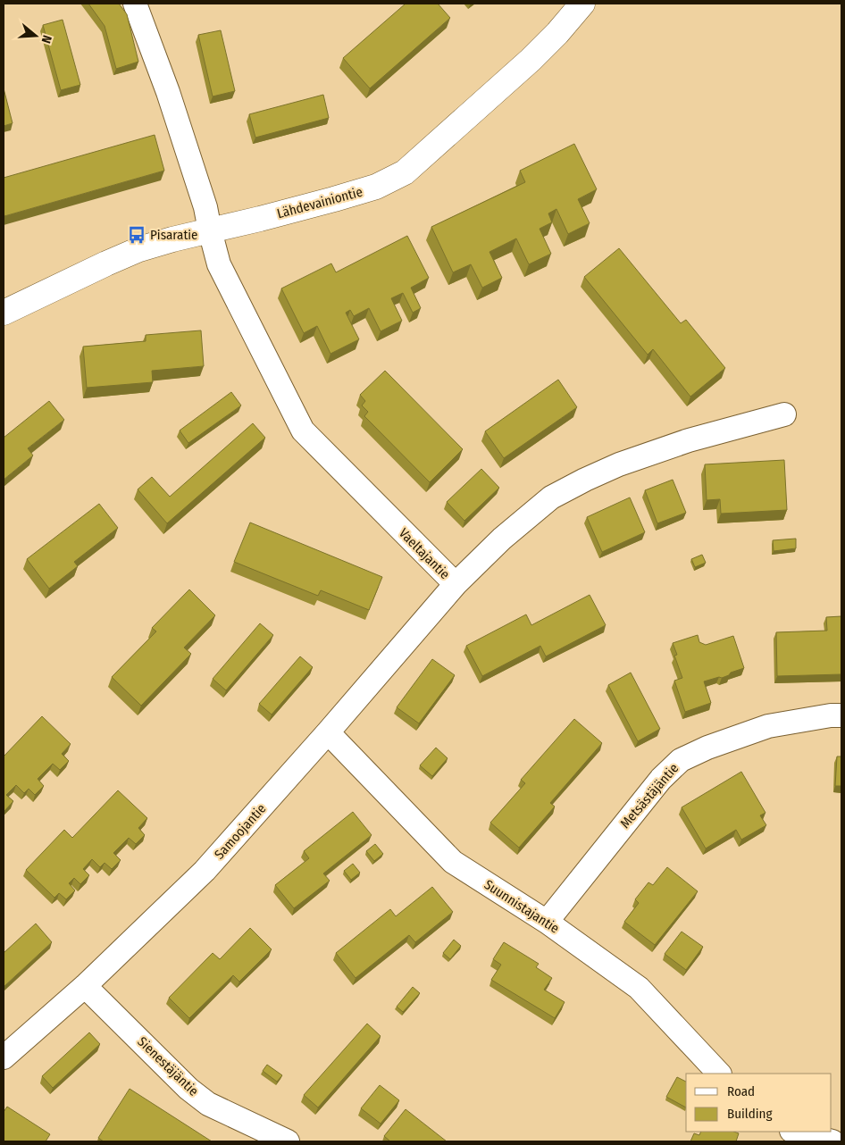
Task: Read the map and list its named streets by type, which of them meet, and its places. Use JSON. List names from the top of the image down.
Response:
{
  "streets": {
    "street": [
      "Lähdevainiontie",
      "Vaeltajantie",
      "Metsästäjäntie",
      "Samoojantie",
      "Suunnistajantie",
      "Sienestäjäntie"
    ]
  },
  "crossings": [
    ["Lähdevainiontie", "Vaeltajantie"],
    ["Vaeltajantie", "Samoojantie"],
    ["Metsästäjäntie", "Suunnistajantie"],
    ["Samoojantie", "Suunnistajantie"],
    ["Samoojantie", "Sienestäjäntie"]
  ],
  "places": {
    "bus stop": ["Pisaratie"]
  },
  "legend": ["Road", "Building"],
  "north": "right"
}
